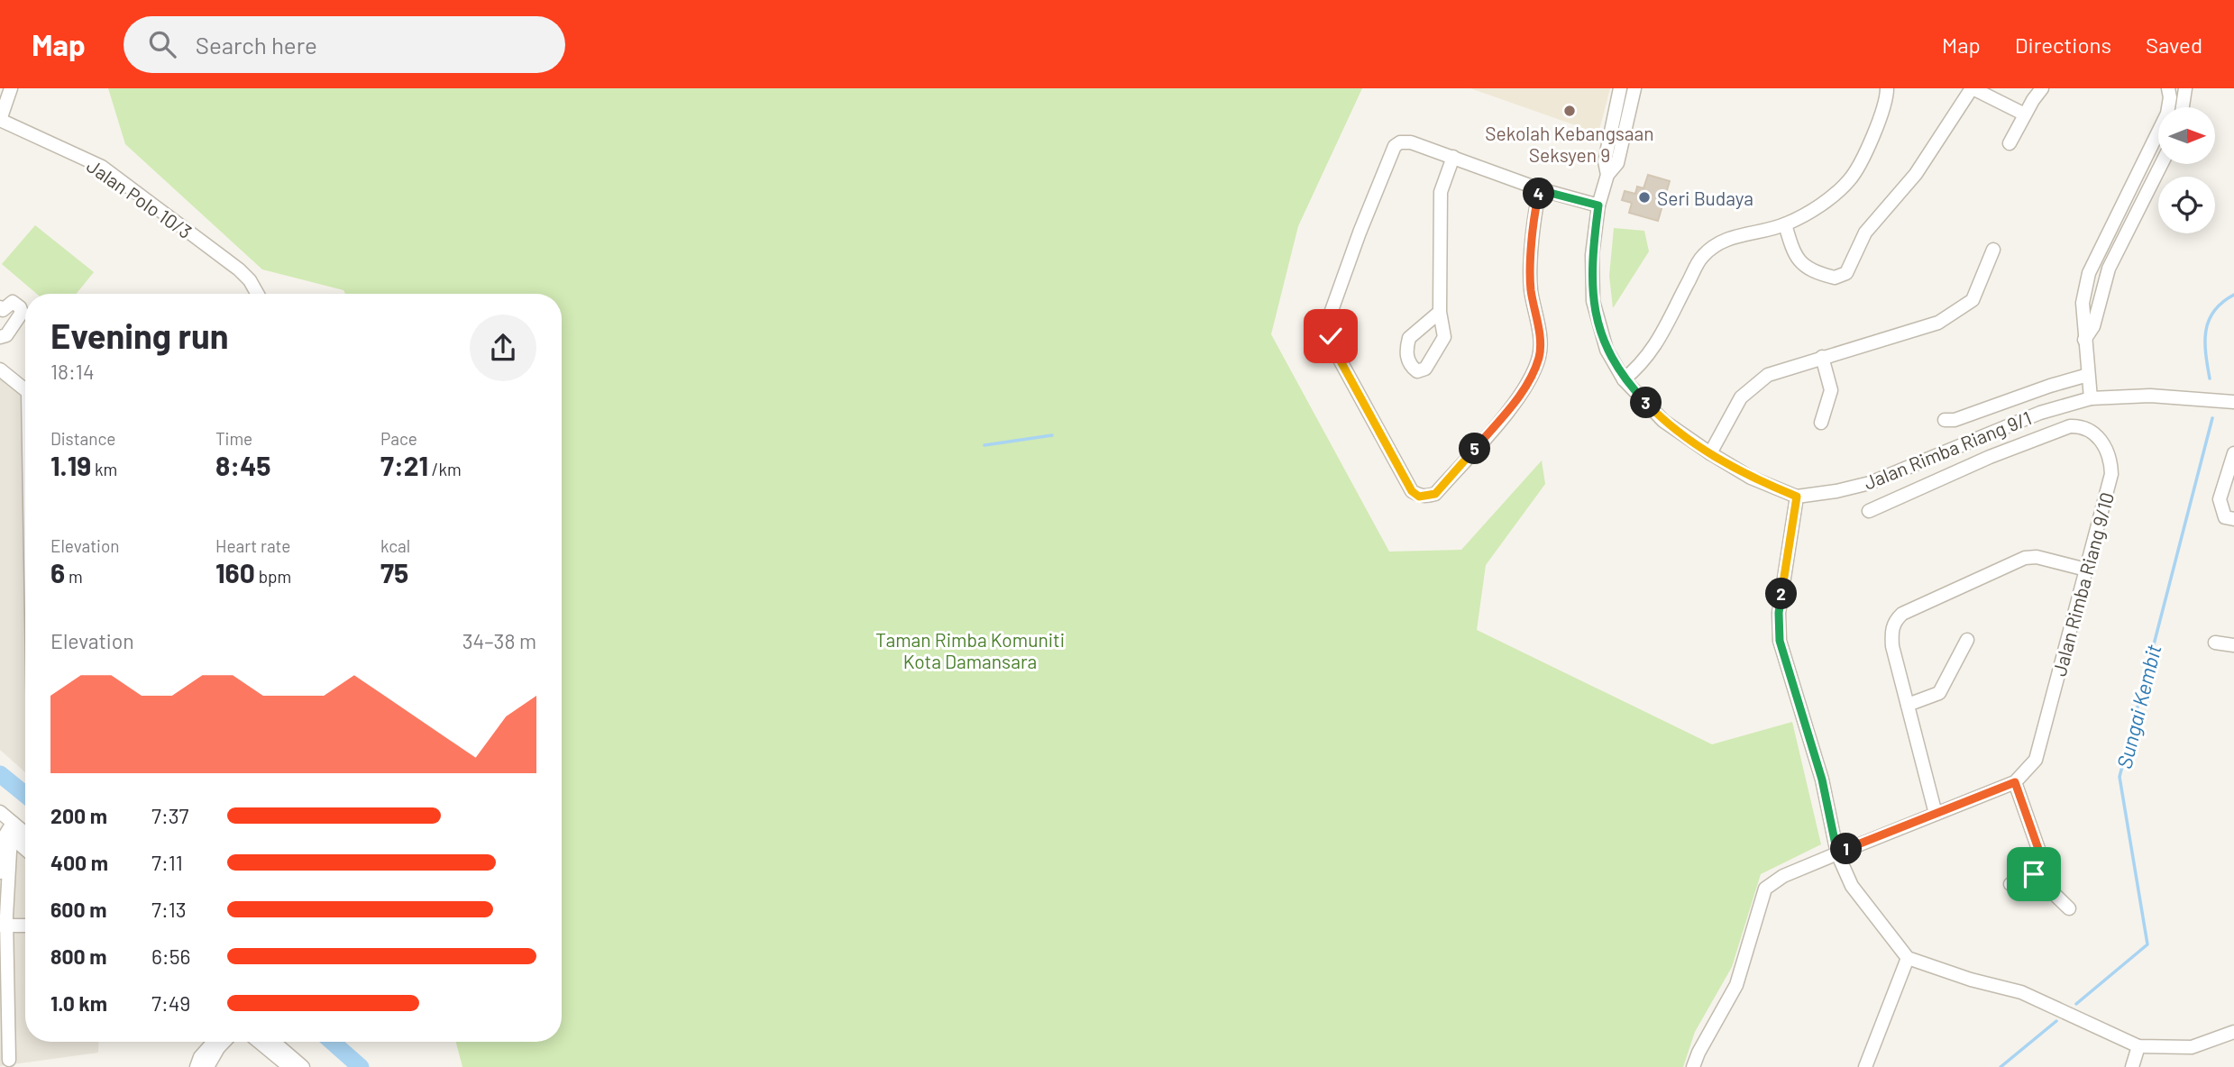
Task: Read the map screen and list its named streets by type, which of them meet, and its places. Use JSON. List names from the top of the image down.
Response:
{
  "streets": {
    "street": ["Jalan Polo 10/3", "Jalan Rimba Riang 9/1", "Jalan Rimba Riang 9/10"]
  },
  "water": ["Sungai Kembit"],
  "parks": ["Taman Rimba Komuniti Kota Damansara"],
  "places": ["Sekolah Kebangsaan Seksyen 9", "Seri Budaya"],
  "north": "right",
  "page": {
    "header": "Map",
    "search": "Search here",
    "nav": ["Map", "Directions", "Saved"],
    "pins": [
      "4",
      "3",
      "5",
      "2",
      "1"
    ],
    "heading": ["Evening run", "18:14"],
    "stats": [
      ["Distance", "1.19 km"],
      ["Time", "8:45"],
      ["Pace", "7:21 /km"],
      ["Elevation", "6 m"],
      ["Heart rate", "160 bpm"],
      ["kcal", "75"]
    ],
    "chart": ["Elevation", "34–38 m"],
    "list": [
      {
        "name": "200 m",
        "note": "7:37"
      },
      {
        "name": "400 m",
        "note": "7:11"
      },
      {
        "name": "600 m",
        "note": "7:13"
      },
      {
        "name": "800 m",
        "note": "6:56"
      },
      {
        "name": "1.0 km",
        "note": "7:49"
      }
    ]
  }
}
